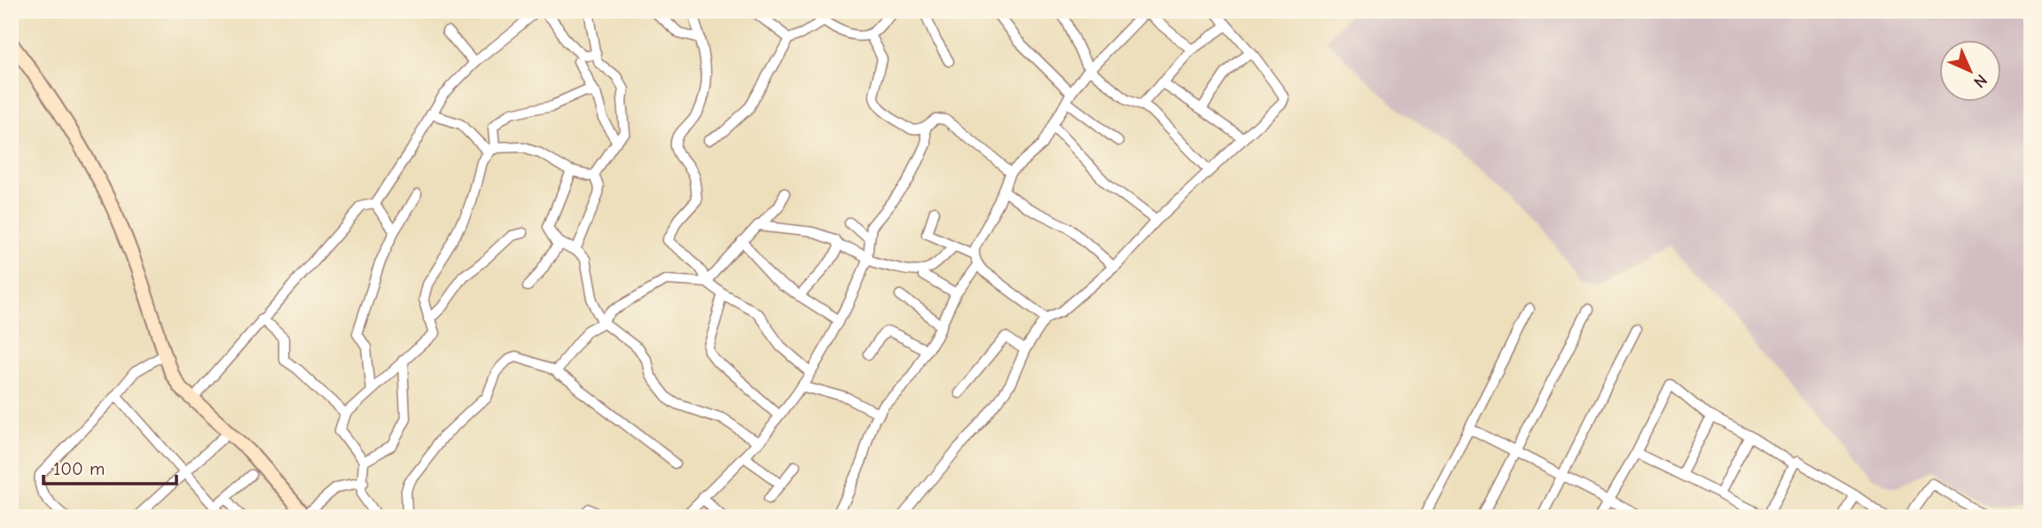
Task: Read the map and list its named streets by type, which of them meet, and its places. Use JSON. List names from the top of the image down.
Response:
{
  "scale_bar": "100 m",
  "north": "bottom right"
}
